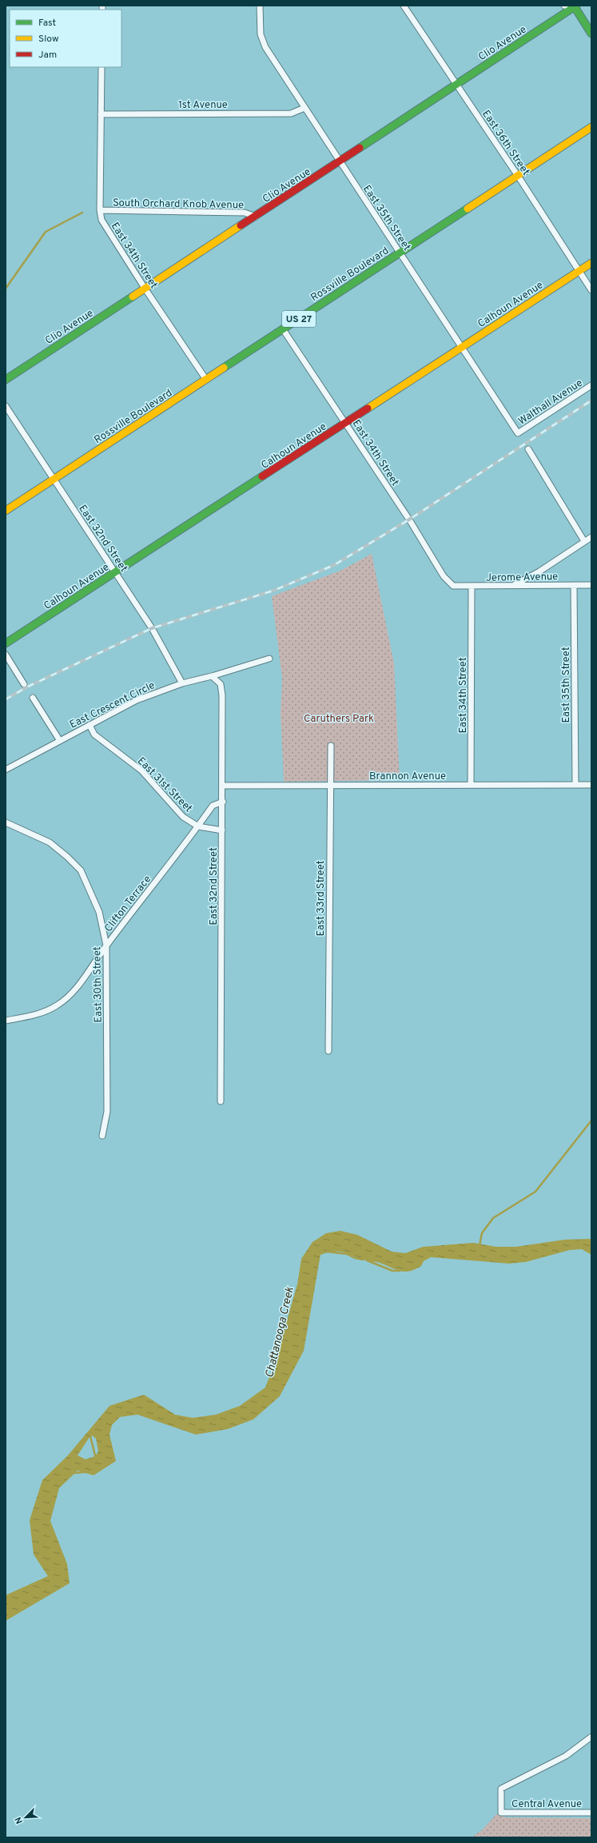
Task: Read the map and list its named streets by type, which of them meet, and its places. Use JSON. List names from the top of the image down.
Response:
{
  "streets": {
    "main road": [
      "Clio Avenue",
      "Rossville Boulevard",
      "Calhoun Avenue",
      "US 27"
    ],
    "street": [
      "1st Avenue",
      "East 36th Street",
      "South Orchard Knob Avenue",
      "East 35th Street",
      "East 34th Street",
      "Walthall Avenue",
      "East 32nd Street",
      "Jerome Avenue",
      "East Crescent Circle",
      "Brannon Avenue",
      "East 31st Street",
      "East 33rd Street",
      "Clifton Terrace",
      "East 30th Street",
      "Central Avenue"
    ]
  },
  "crossings": [
    ["Clio Avenue", "East 36th Street"],
    ["Clio Avenue", "South Orchard Knob Avenue"],
    ["Clio Avenue", "East 35th Street"],
    ["Clio Avenue", "East 34th Street"],
    ["1st Avenue", "East 35th Street"],
    ["1st Avenue", "East 34th Street"],
    ["East 36th Street", "Rossville Boulevard"],
    ["East 36th Street", "Calhoun Avenue"],
    ["South Orchard Knob Avenue", "East 34th Street"],
    ["East 35th Street", "Rossville Boulevard"],
    ["East 35th Street", "Calhoun Avenue"],
    ["East 35th Street", "Walthall Avenue"],
    ["East 35th Street", "Jerome Avenue"],
    ["East 35th Street", "Brannon Avenue"],
    ["East 34th Street", "Rossville Boulevard"],
    ["East 34th Street", "Calhoun Avenue"],
    ["East 34th Street", "Jerome Avenue"],
    ["East 34th Street", "Brannon Avenue"],
    ["Rossville Boulevard", "East 32nd Street"],
    ["Calhoun Avenue", "East 32nd Street"],
    ["East 32nd Street", "East Crescent Circle"],
    ["East 32nd Street", "Brannon Avenue"],
    ["East 32nd Street", "East 31st Street"],
    ["East 32nd Street", "Clifton Terrace"],
    ["East Crescent Circle", "East 31st Street"],
    ["Brannon Avenue", "East 33rd Street"],
    ["East 31st Street", "Clifton Terrace"],
    ["Clifton Terrace", "East 30th Street"]
  ],
  "water": ["Chattanooga Creek"],
  "parks": ["Caruthers Park"],
  "legend": ["Fast", "Slow", "Jam"],
  "north": "bottom left"
}
